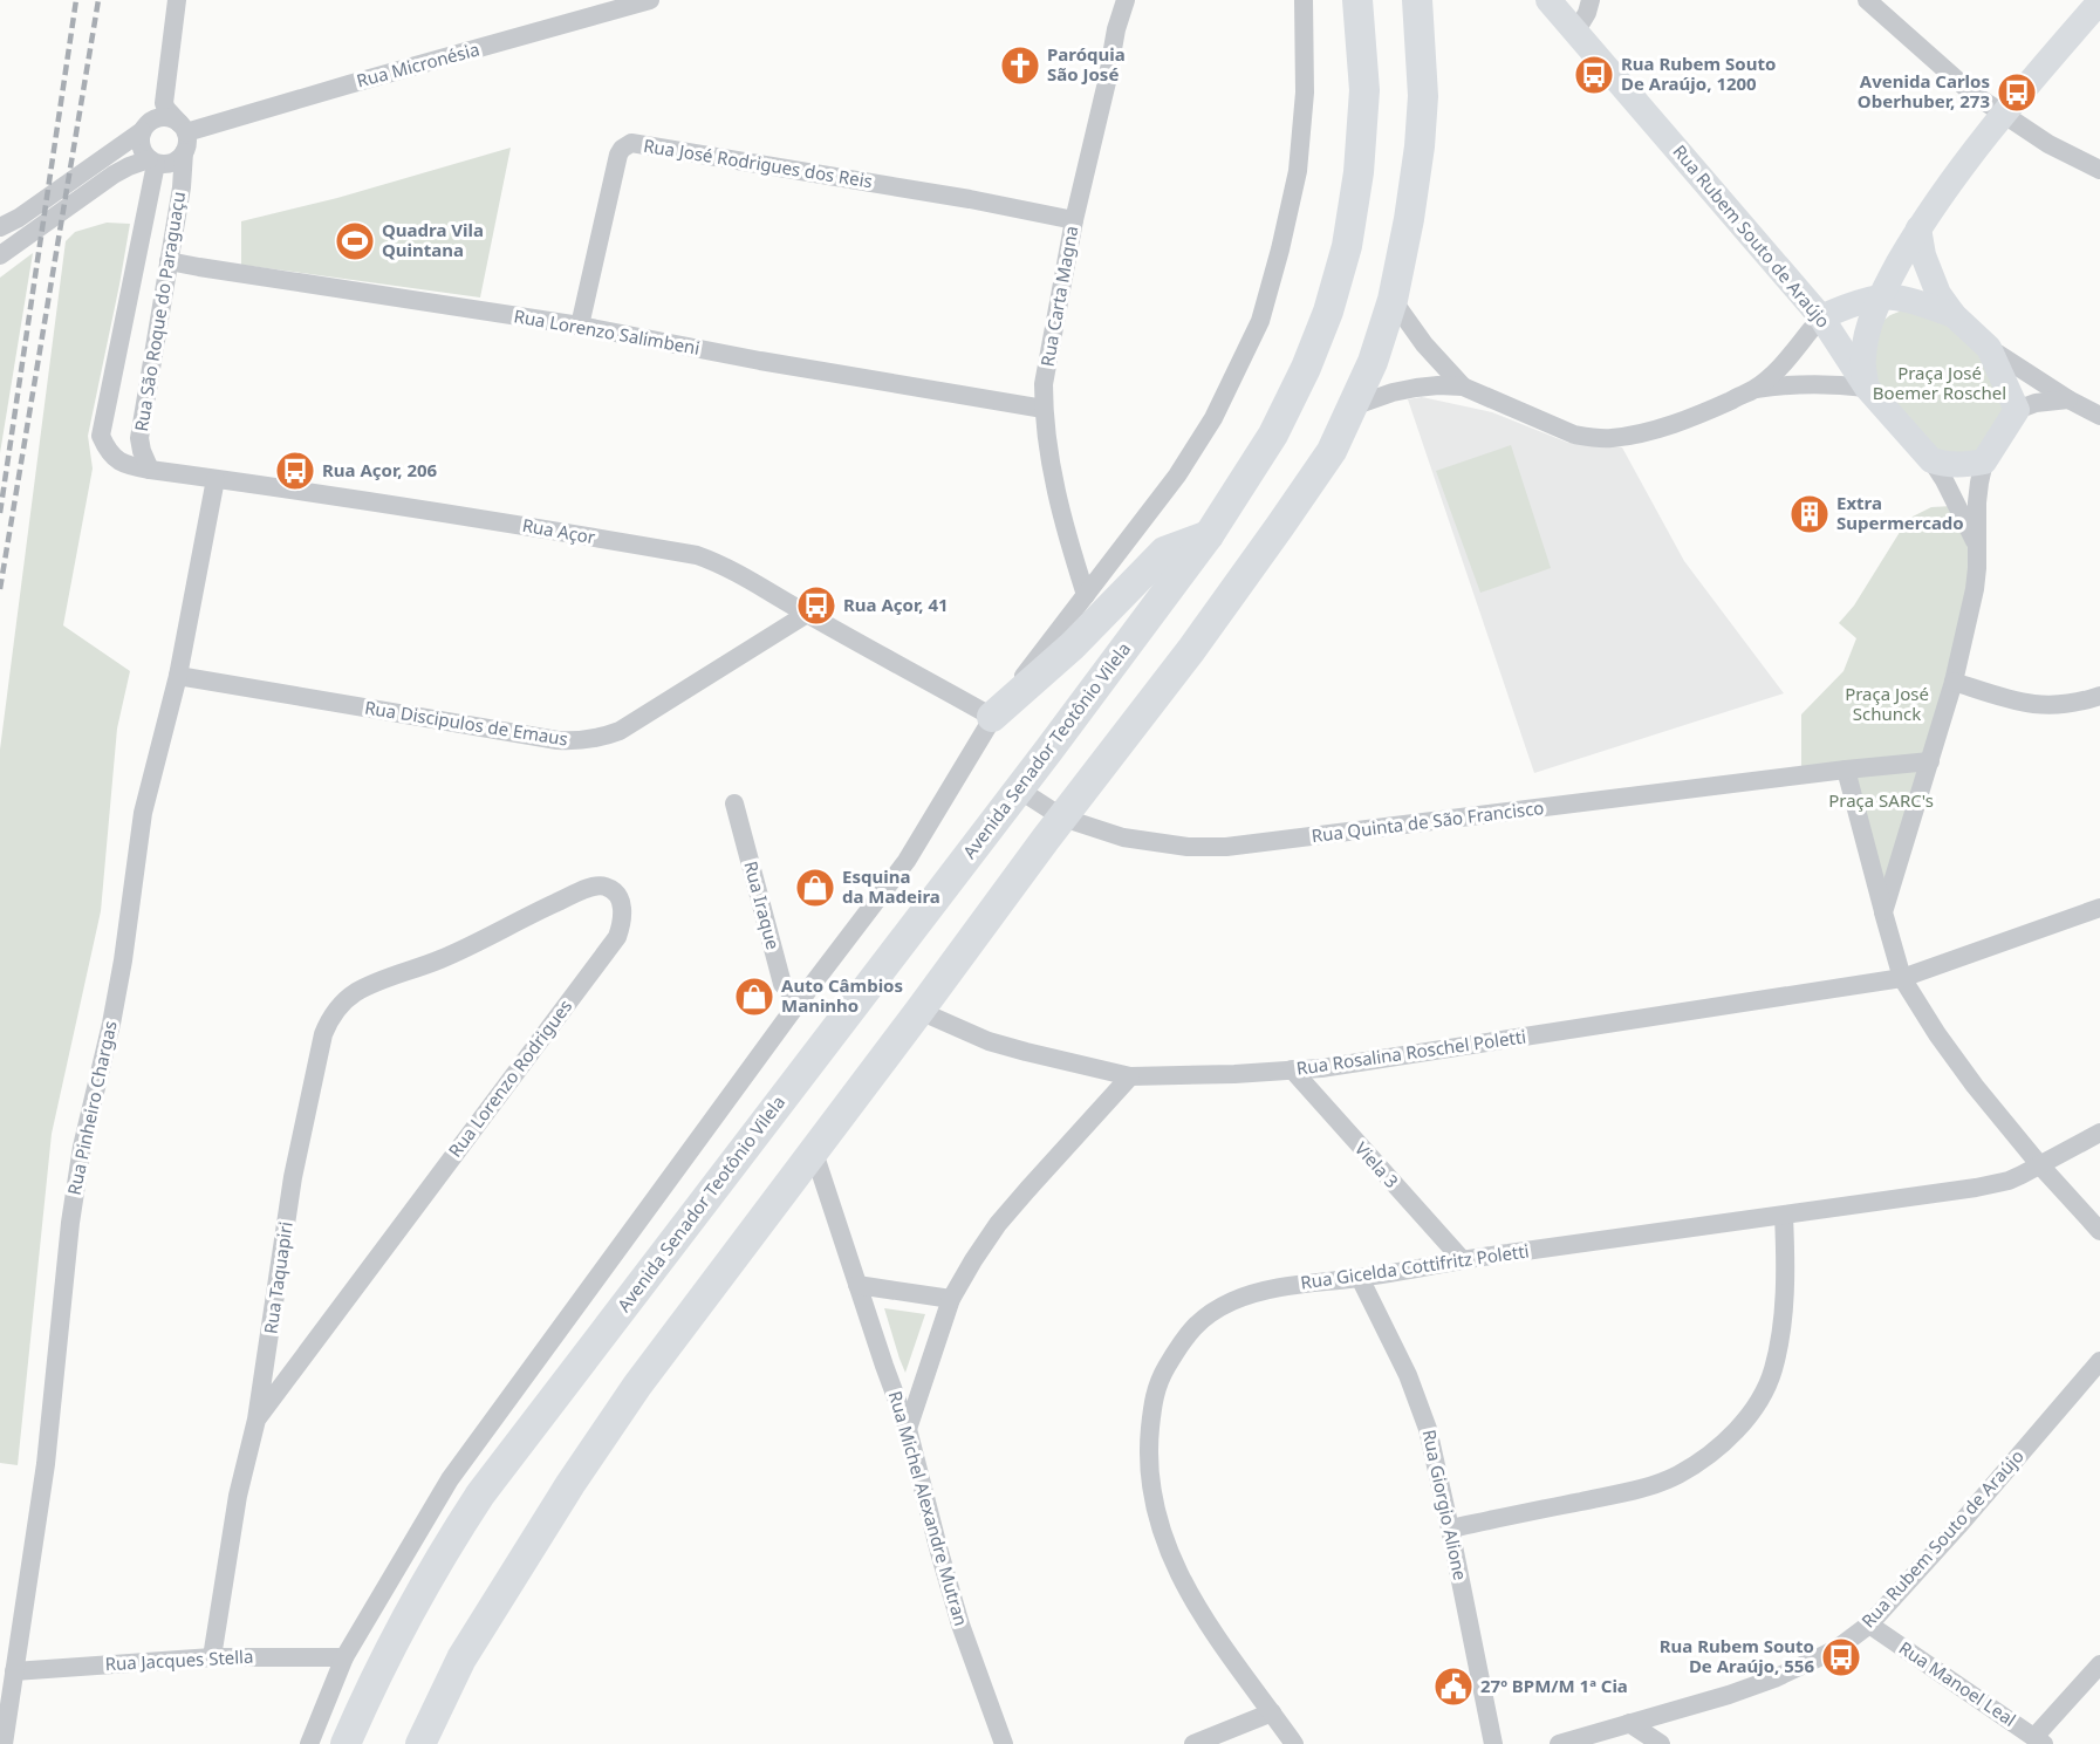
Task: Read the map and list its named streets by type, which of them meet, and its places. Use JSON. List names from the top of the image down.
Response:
{
  "streets": {
    "main road": ["Avenida Senador Teotônio Vilela"],
    "street": [
      "Rua Micronésia",
      "Rua José Rodrigues dos Reis",
      "Rua Rubem Souto de Araújo",
      "Rua Carta Magna",
      "Rua São Roque do Paraguaçu",
      "Rua Lorenzo Salimbeni",
      "Rua Açor",
      "Rua Discipulos de Emaus",
      "Rua Quinta de São Francisco",
      "Rua Iraque",
      "Rua Rosalina Roschel Poletti",
      "Rua Lorenzo Rodrigues",
      "Rua Pinheiro Chargas",
      "Viela 3",
      "Rua Gicelda Cottifritz Poletti",
      "Rua Taquapiri",
      "Rua Giorgio Alione",
      "Rua Michel Alexandre Mutran",
      "Rua Jacques Stella",
      "Rua Manoel Leal"
    ]
  },
  "crossings": [
    ["Rua Micronésia", "Rua São Roque do Paraguaçu"],
    ["Rua José Rodrigues dos Reis", "Rua Carta Magna"],
    ["Rua José Rodrigues dos Reis", "Rua Lorenzo Salimbeni"],
    ["Rua Rubem Souto de Araújo", "Rua Quinta de São Francisco"],
    ["Rua Rubem Souto de Araújo", "Rua Manoel Leal"],
    ["Rua Carta Magna", "Rua Lorenzo Salimbeni"],
    ["Rua São Roque do Paraguaçu", "Rua Lorenzo Salimbeni"],
    ["Rua São Roque do Paraguaçu", "Rua Açor"],
    ["Rua Açor", "Rua Discipulos de Emaus"],
    ["Rua Açor", "Rua Pinheiro Chargas"],
    ["Rua Discipulos de Emaus", "Rua Pinheiro Chargas"],
    ["Avenida Senador Teotônio Vilela", "Rua Quinta de São Francisco"],
    ["Rua Rosalina Roschel Poletti", "Viela 3"],
    ["Rua Lorenzo Rodrigues", "Rua Taquapiri"],
    ["Rua Pinheiro Chargas", "Rua Jacques Stella"],
    ["Viela 3", "Rua Gicelda Cottifritz Poletti"],
    ["Rua Gicelda Cottifritz Poletti", "Rua Giorgio Alione"],
    ["Rua Taquapiri", "Rua Jacques Stella"]
  ],
  "parks": ["Praça José Boemer Roschel", "Praça José Schunck", "Praça SARC's"],
  "places": {
    "church": ["Paróquia São José"],
    "bus stop": [
      "Rua Rubem Souto De Araújo, 1200",
      "Avenida Carlos Oberhuber, 273",
      "Rua Açor, 206",
      "Rua Açor, 41",
      "Rua Rubem Souto De Araújo, 556"
    ],
    "sports": ["Quadra Vila Quintana"],
    "building": ["Extra Supermercado"],
    "shop": ["Esquina da Madeira", "Auto Câmbios Maninho"],
    "public building": ["27º BPM/M 1ª Cia"]
  }
}
